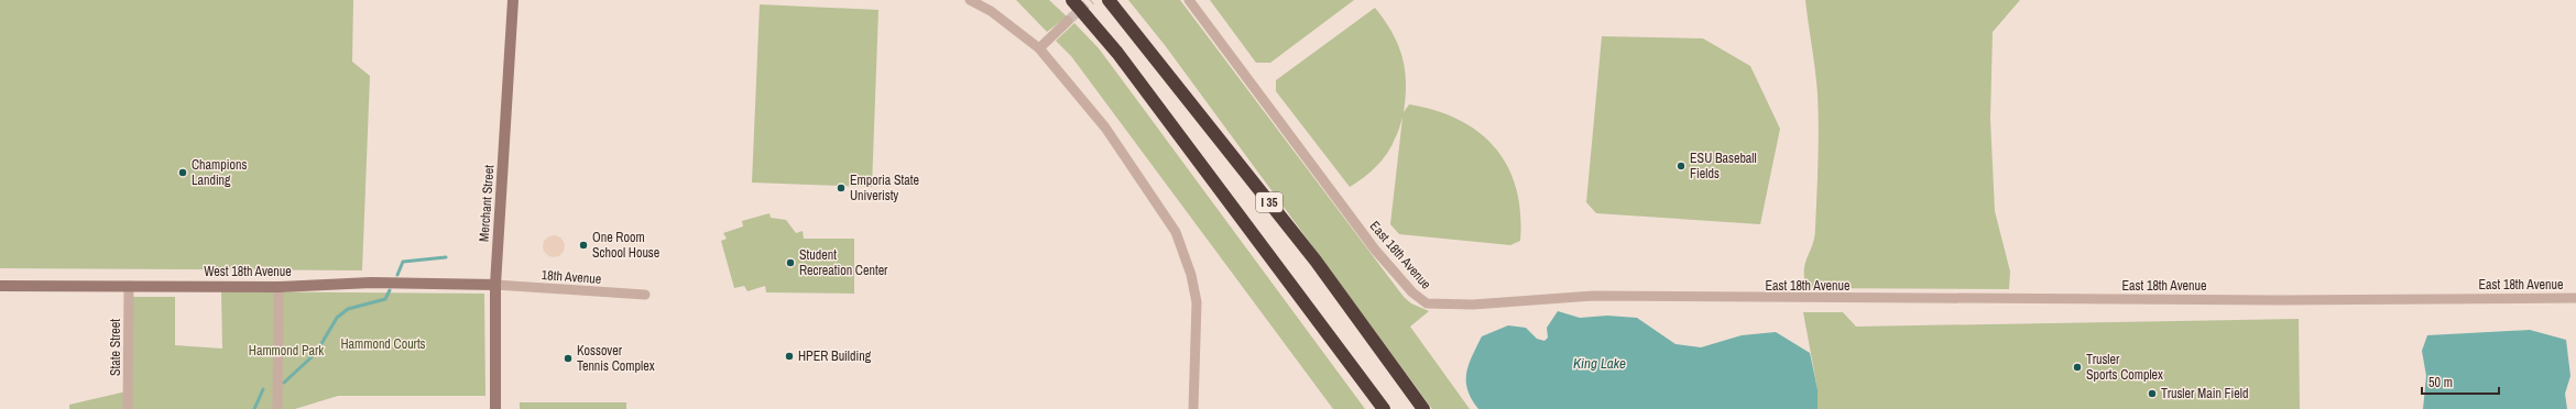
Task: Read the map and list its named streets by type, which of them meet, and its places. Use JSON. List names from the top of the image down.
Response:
{
  "streets": {
    "highway": ["I 35"],
    "street": [
      "Merchant Street",
      "East 18th Avenue",
      "West 18th Avenue",
      "18th Avenue",
      "State Street"
    ]
  },
  "crossings": [
    ["Merchant Street", "West 18th Avenue"],
    ["Merchant Street", "18th Avenue"],
    ["West 18th Avenue", "18th Avenue"],
    ["West 18th Avenue", "State Street"]
  ],
  "water": ["King Lake"],
  "parks": ["Hammond Courts", "Hammond Park"],
  "places": [
    "ESU Baseball Fields",
    "Champions Landing",
    "Emporia State Univeristy",
    "One Room School House",
    "Student Recreation Center",
    "HPER Building",
    "Kossover Tennis Complex",
    "Trusler Sports Complex",
    "Trusler Main Field"
  ],
  "scale_bar": "50 m"
}
